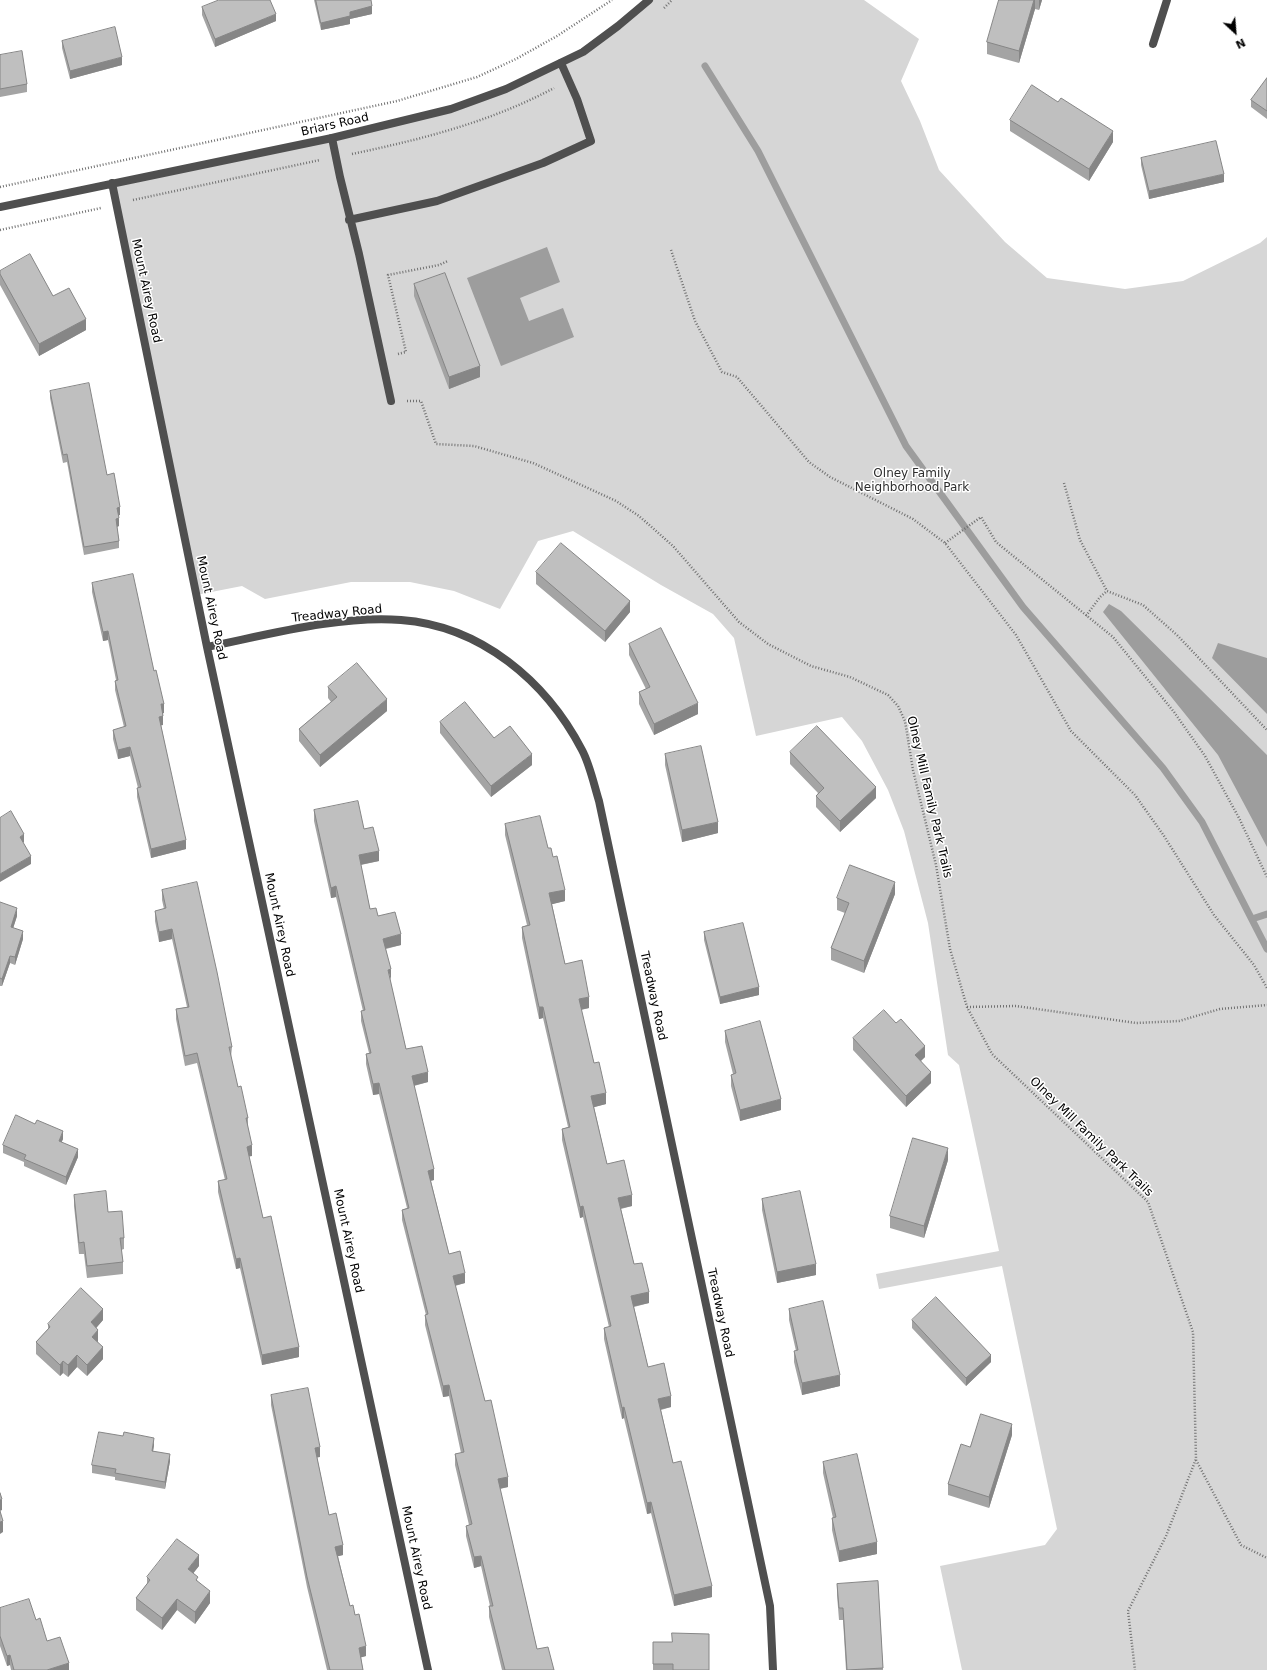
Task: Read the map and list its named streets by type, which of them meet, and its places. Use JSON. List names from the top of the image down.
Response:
{
  "streets": {
    "street": ["Briars Road", "Mount Airey Road", "Treadway Road"],
    "path": ["Olney Mill Family Park Trails"]
  },
  "crossings": [
    ["Briars Road", "Mount Airey Road"],
    ["Mount Airey Road", "Treadway Road"]
  ],
  "parks": ["Olney Family Neighborhood Park"],
  "north": "bottom right"
}
